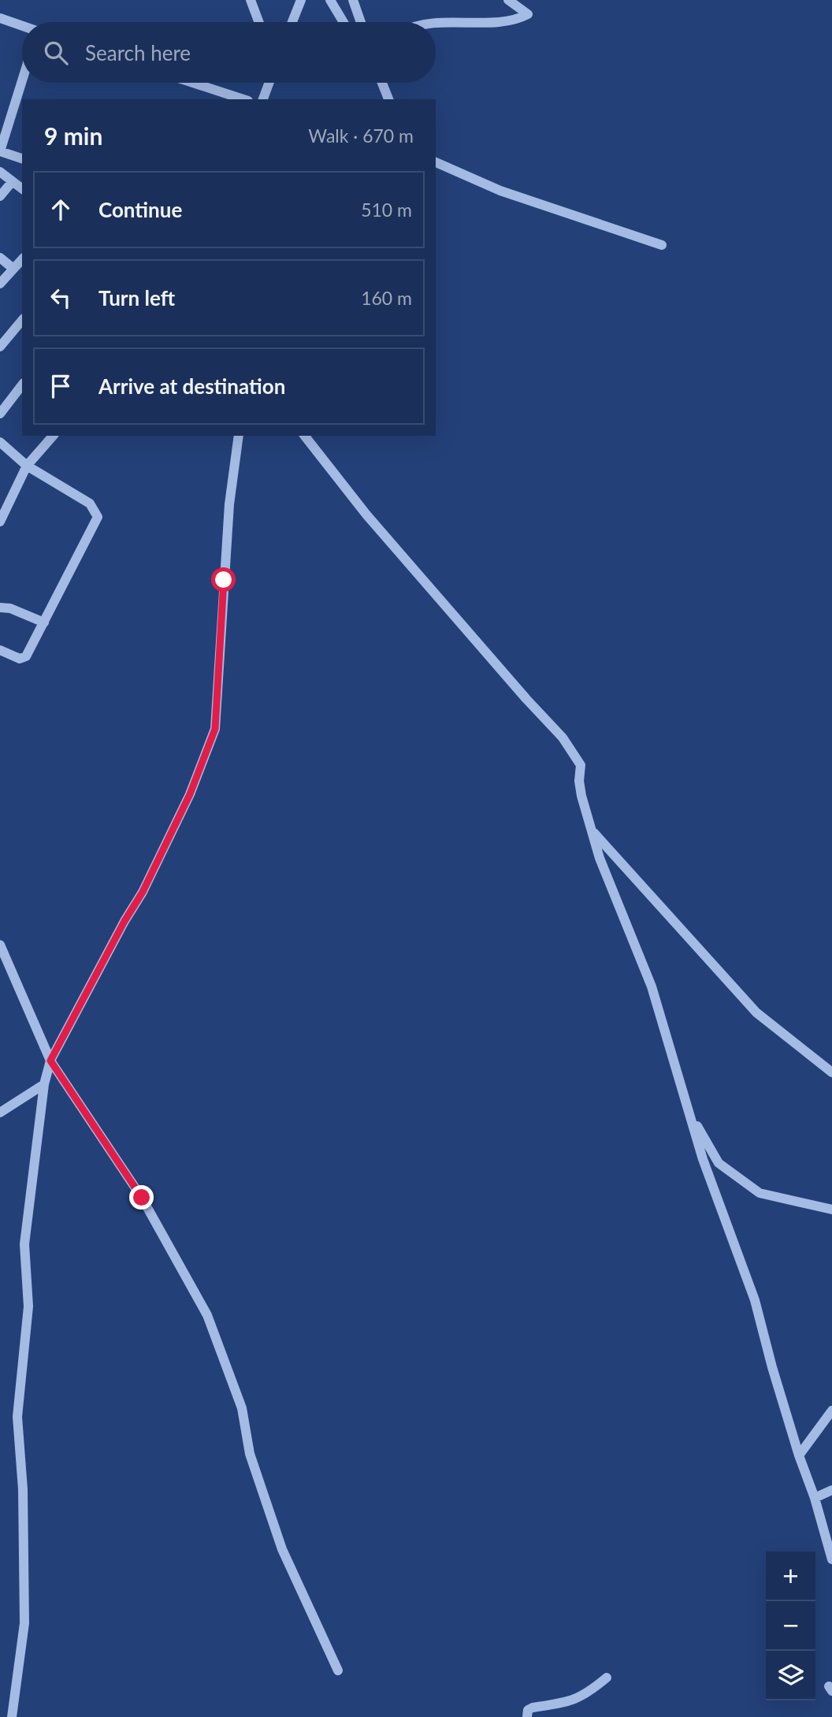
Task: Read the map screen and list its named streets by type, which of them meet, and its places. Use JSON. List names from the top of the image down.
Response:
{
  "page": {
    "search": "Search here",
    "heading": ["9 min", "Walk · 670 m"],
    "list": [
      ["Continue", "510 m"],
      ["Turn left", "160 m"],
      "Arrive at destination"
    ],
    "map_buttons": ["+", "−"]
  }
}
